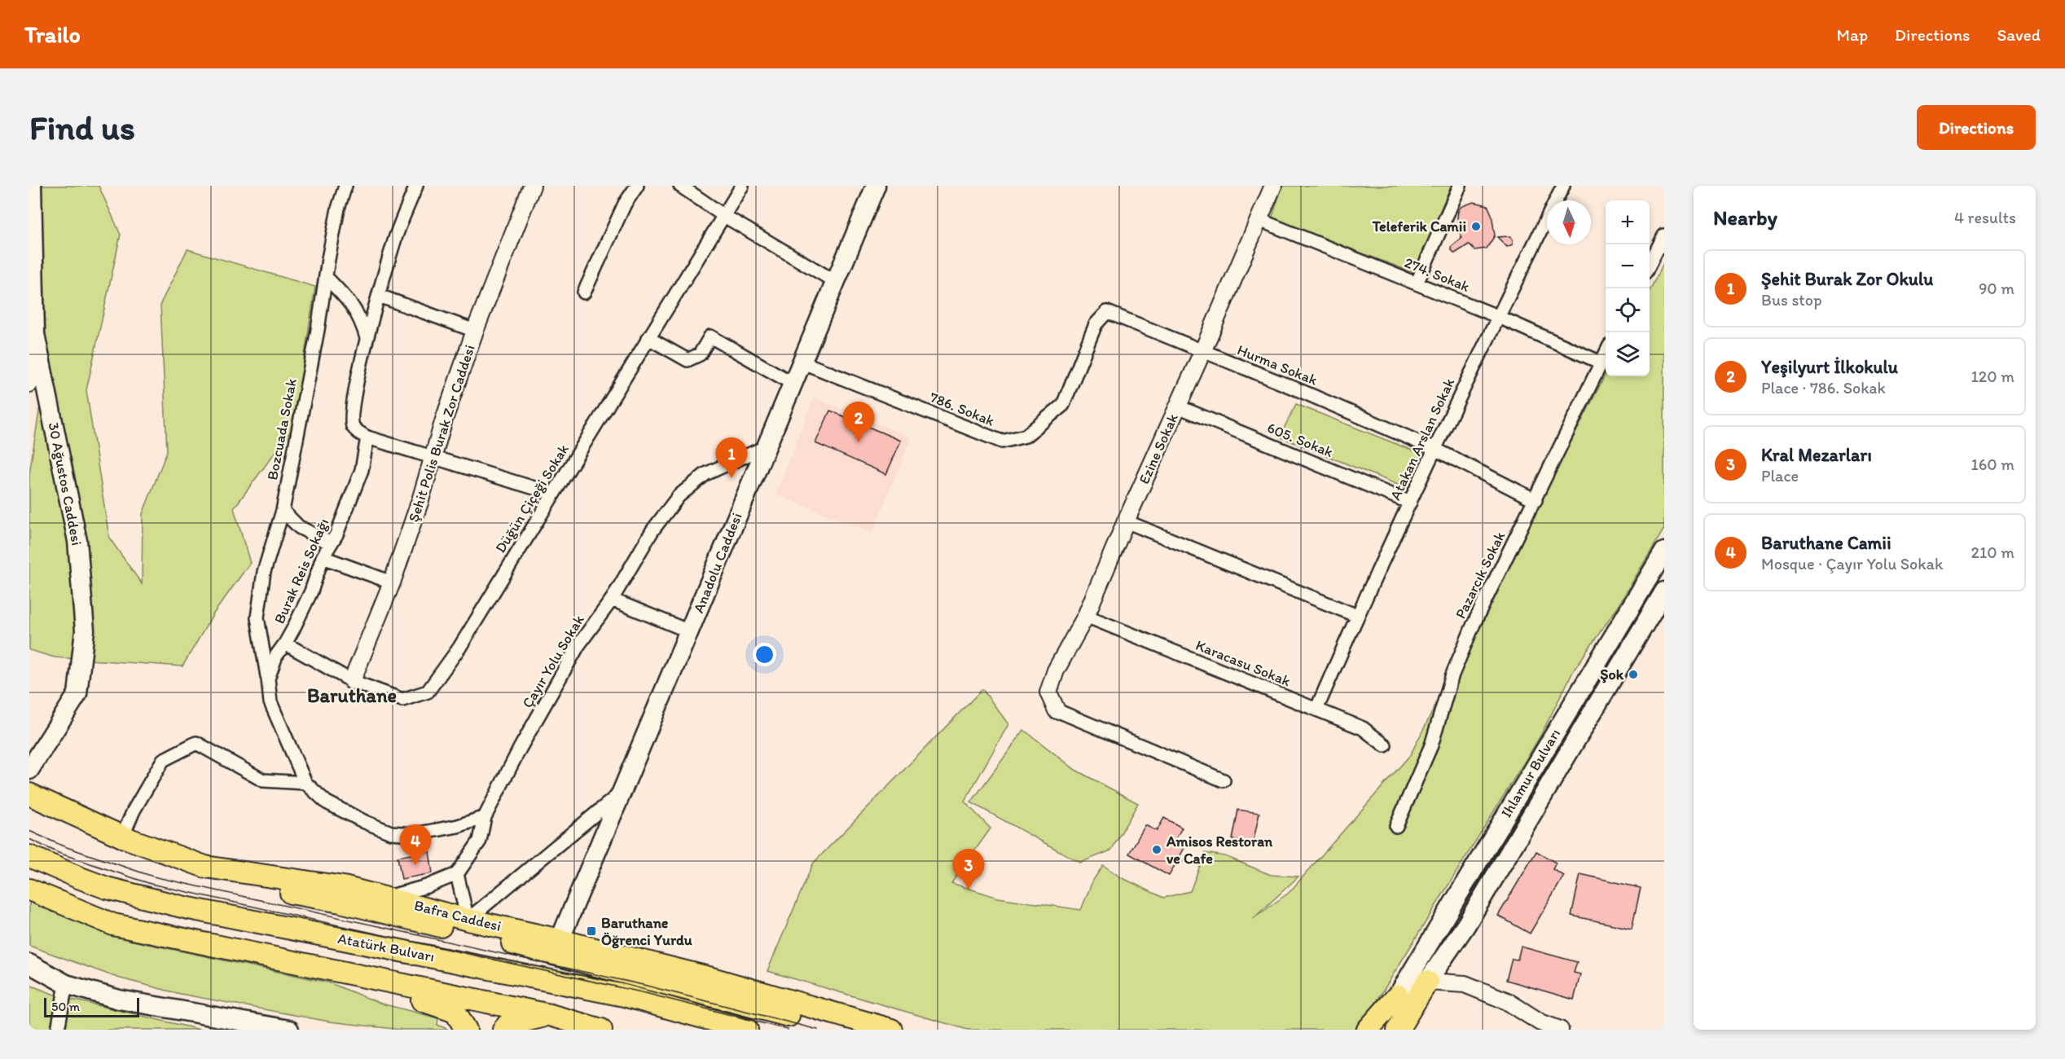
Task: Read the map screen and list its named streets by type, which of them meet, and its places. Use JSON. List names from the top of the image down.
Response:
{
  "streets": {
    "main road": [
      "30 Ağustos Caddesi",
      "Anadolu Caddesi",
      "Ihlamur Bulvarı",
      "Bafra Caddesi",
      "Atatürk Bulvarı"
    ],
    "street": [
      "274. Sokak",
      "Hurma Sokak",
      "786. Sokak",
      "Bozcuada Sokak",
      "Şehit Polis Burak Zor Caddesi",
      "Atakan Arslan Sokak",
      "605. Sokak",
      "Ezine Sokak",
      "Düğün Çiçeği Sokak",
      "Burak Reis Sokağı",
      "Pazarcık Sokak",
      "Çayır Yolu Sokak",
      "Karacasu Sokak"
    ]
  },
  "crossings": [
    ["274. Sokak", "Atakan Arslan Sokak"],
    ["274. Sokak", "Ezine Sokak"],
    ["274. Sokak", "Pazarcık Sokak"],
    ["Hurma Sokak", "786. Sokak"],
    ["Hurma Sokak", "Atakan Arslan Sokak"],
    ["Hurma Sokak", "Ezine Sokak"],
    ["Hurma Sokak", "Pazarcık Sokak"],
    ["786. Sokak", "Anadolu Caddesi"],
    ["Bozcuada Sokak", "Burak Reis Sokağı"],
    ["Şehit Polis Burak Zor Caddesi", "Düğün Çiçeği Sokak"],
    ["Atakan Arslan Sokak", "605. Sokak"],
    ["Atakan Arslan Sokak", "Karacasu Sokak"],
    ["605. Sokak", "Ezine Sokak"],
    ["Ezine Sokak", "Karacasu Sokak"],
    ["Düğün Çiçeği Sokak", "Burak Reis Sokağı"],
    ["Anadolu Caddesi", "Çayır Yolu Sokak"],
    ["Anadolu Caddesi", "Bafra Caddesi"],
    ["Burak Reis Sokağı", "Çayır Yolu Sokak"]
  ],
  "districts": ["Baruthane"],
  "places": {
    "other": ["Teleferik Camii", "Şok", "Amisos Restoran ve Cafe"],
    "transit": ["Baruthane Öğrenci Yurdu"]
  },
  "scale_bar": "50 m",
  "north": "bottom",
  "page": {
    "header": "Trailo",
    "nav": ["Map", "Directions", "Saved"],
    "buttons": "Directions",
    "title": "Find us",
    "heading": ["Nearby", "4 results"],
    "map_buttons": ["+", "−"],
    "list": [
      {
        "mark": "1",
        "name": "Şehit Burak Zor Okulu",
        "note": "Bus stop",
        "value": "90 m"
      },
      {
        "mark": "2",
        "name": "Yeşilyurt İlkokulu",
        "note": "Place · 786. Sokak",
        "value": "120 m"
      },
      {
        "mark": "3",
        "name": "Kral Mezarları",
        "note": "Place",
        "value": "160 m"
      },
      {
        "mark": "4",
        "name": "Baruthane Camii",
        "note": "Mosque · Çayır Yolu Sokak",
        "value": "210 m"
      }
    ],
    "pins": [
      "2",
      "1",
      "4",
      "3"
    ],
    "scale": "50 m"
  }
}
